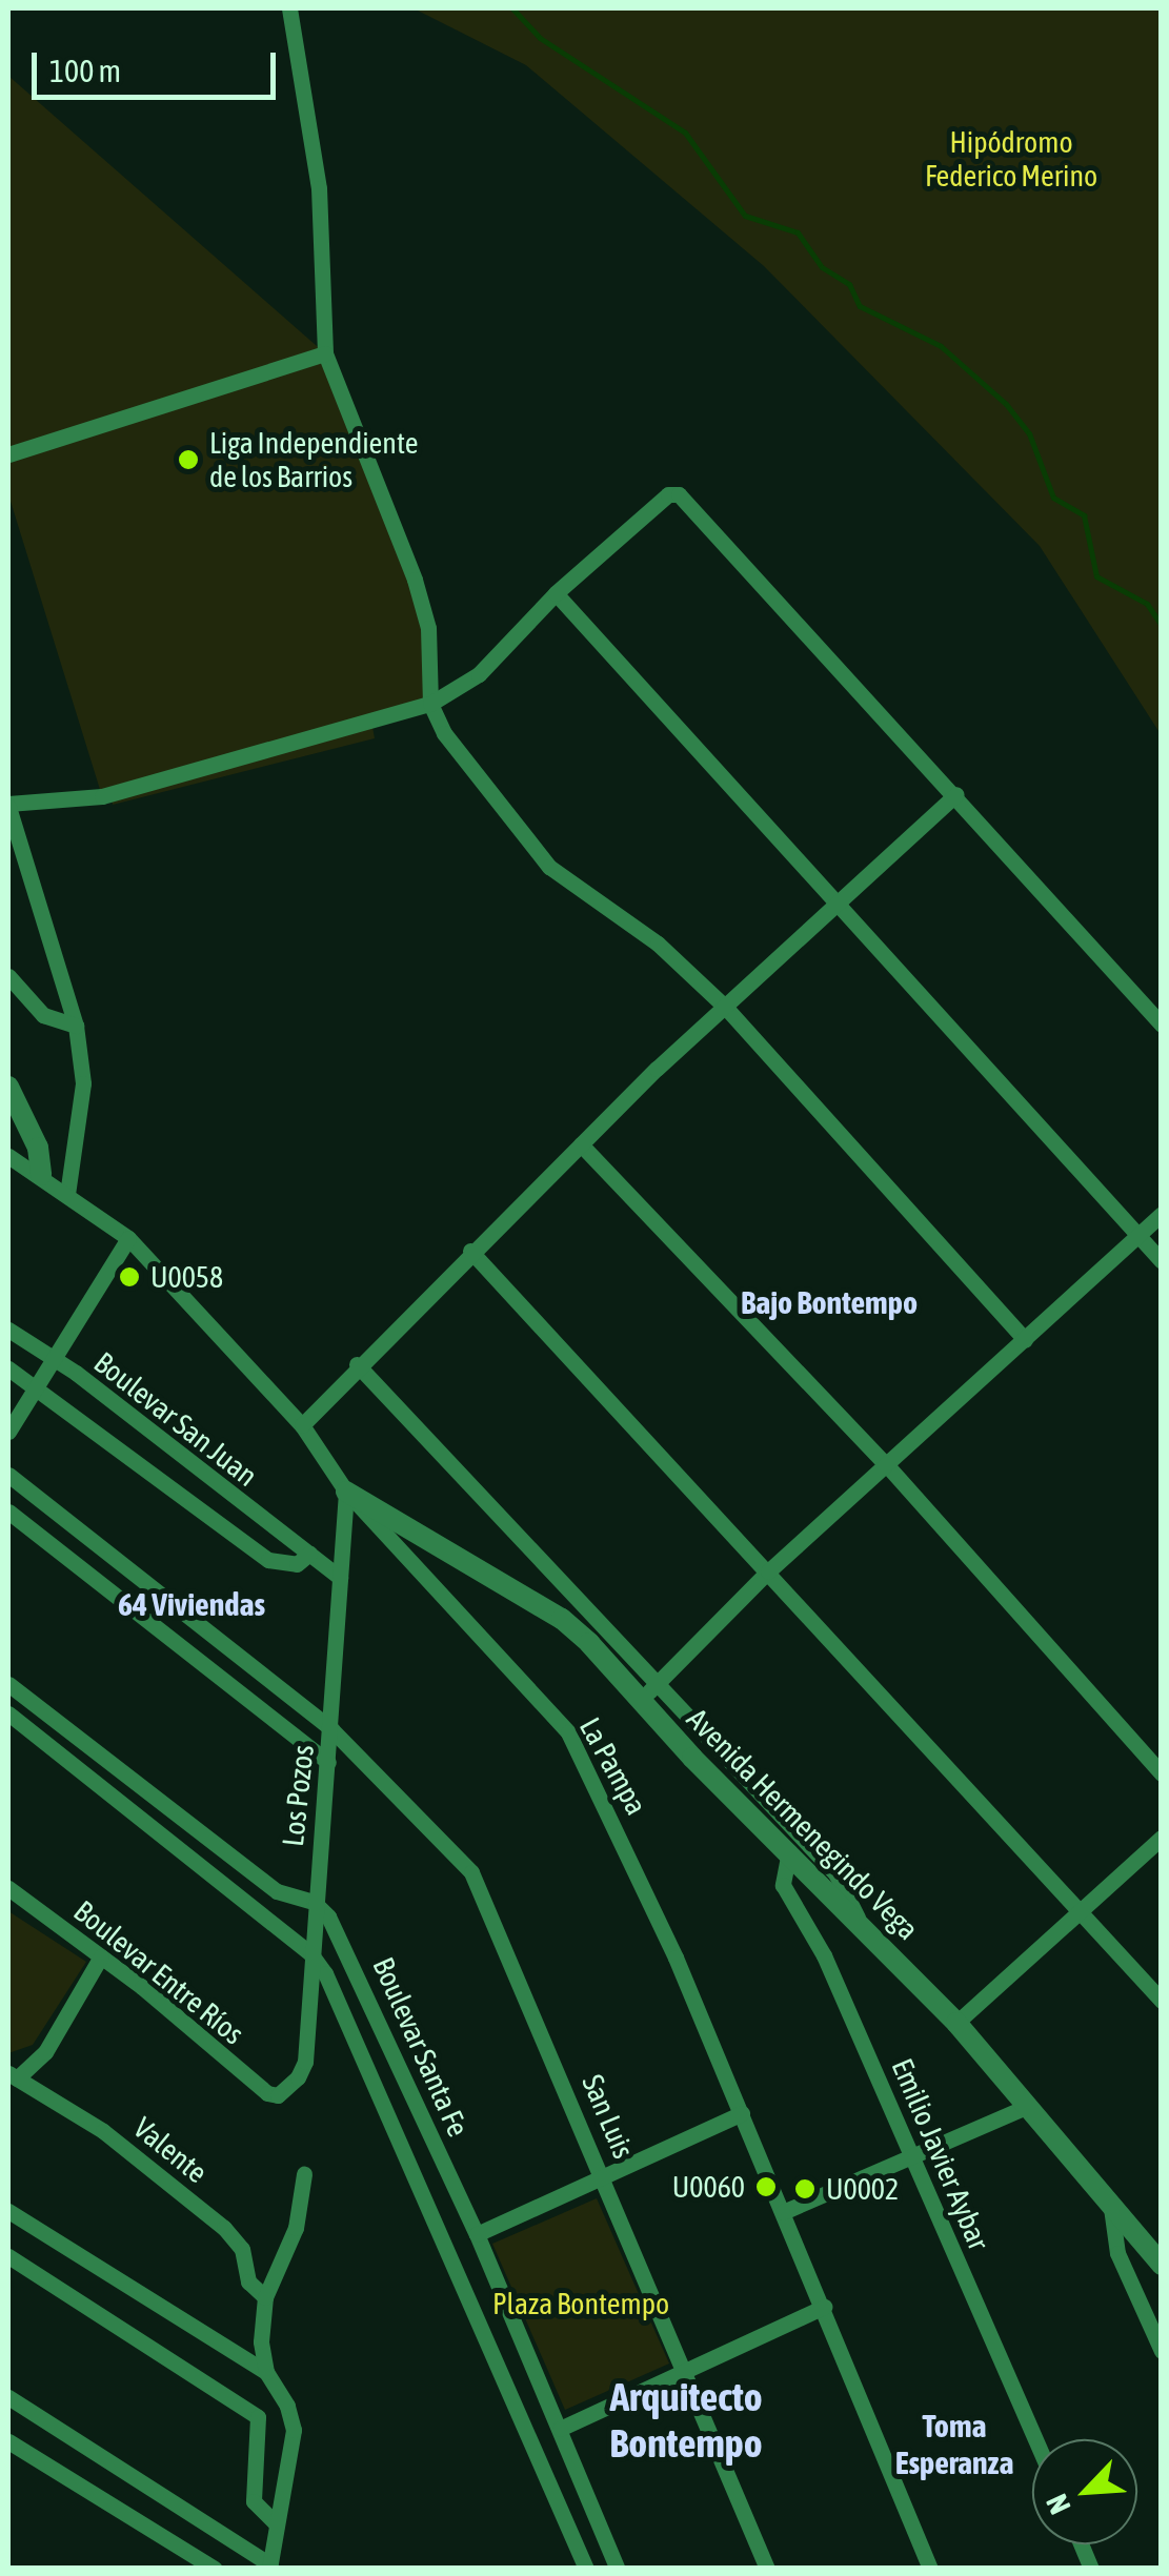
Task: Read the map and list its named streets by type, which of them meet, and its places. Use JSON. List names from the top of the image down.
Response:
{
  "streets": {
    "street": [
      "Boulevar San Juan",
      "La Pampa",
      "Los Pozos",
      "Avenida Hermenegindo Vega",
      "Boulevar Entre Ríos",
      "Boulevar Santa Fe",
      "San Luis",
      "Valente",
      "Emilio Javier Aybar"
    ]
  },
  "crossings": [
    ["Boulevar San Juan", "Los Pozos"],
    ["La Pampa", "Los Pozos"],
    ["La Pampa", "Avenida Hermenegindo Vega"],
    ["Los Pozos", "Avenida Hermenegindo Vega"],
    ["Los Pozos", "Boulevar Entre Ríos"],
    ["Los Pozos", "Boulevar Santa Fe"],
    ["Los Pozos", "San Luis"],
    ["Avenida Hermenegindo Vega", "Emilio Javier Aybar"]
  ],
  "districts": [
    "Bajo Bontempo",
    "64 Viviendas",
    "Arquitecto Bontempo",
    "Toma Esperanza"
  ],
  "parks": ["Hipódromo Federico Merino", "Plaza Bontempo"],
  "places": [
    "Liga Independiente de los Barrios",
    "U0058",
    "U0060",
    "U0002"
  ],
  "scale_bar": "100 m",
  "north": "bottom left"
}
